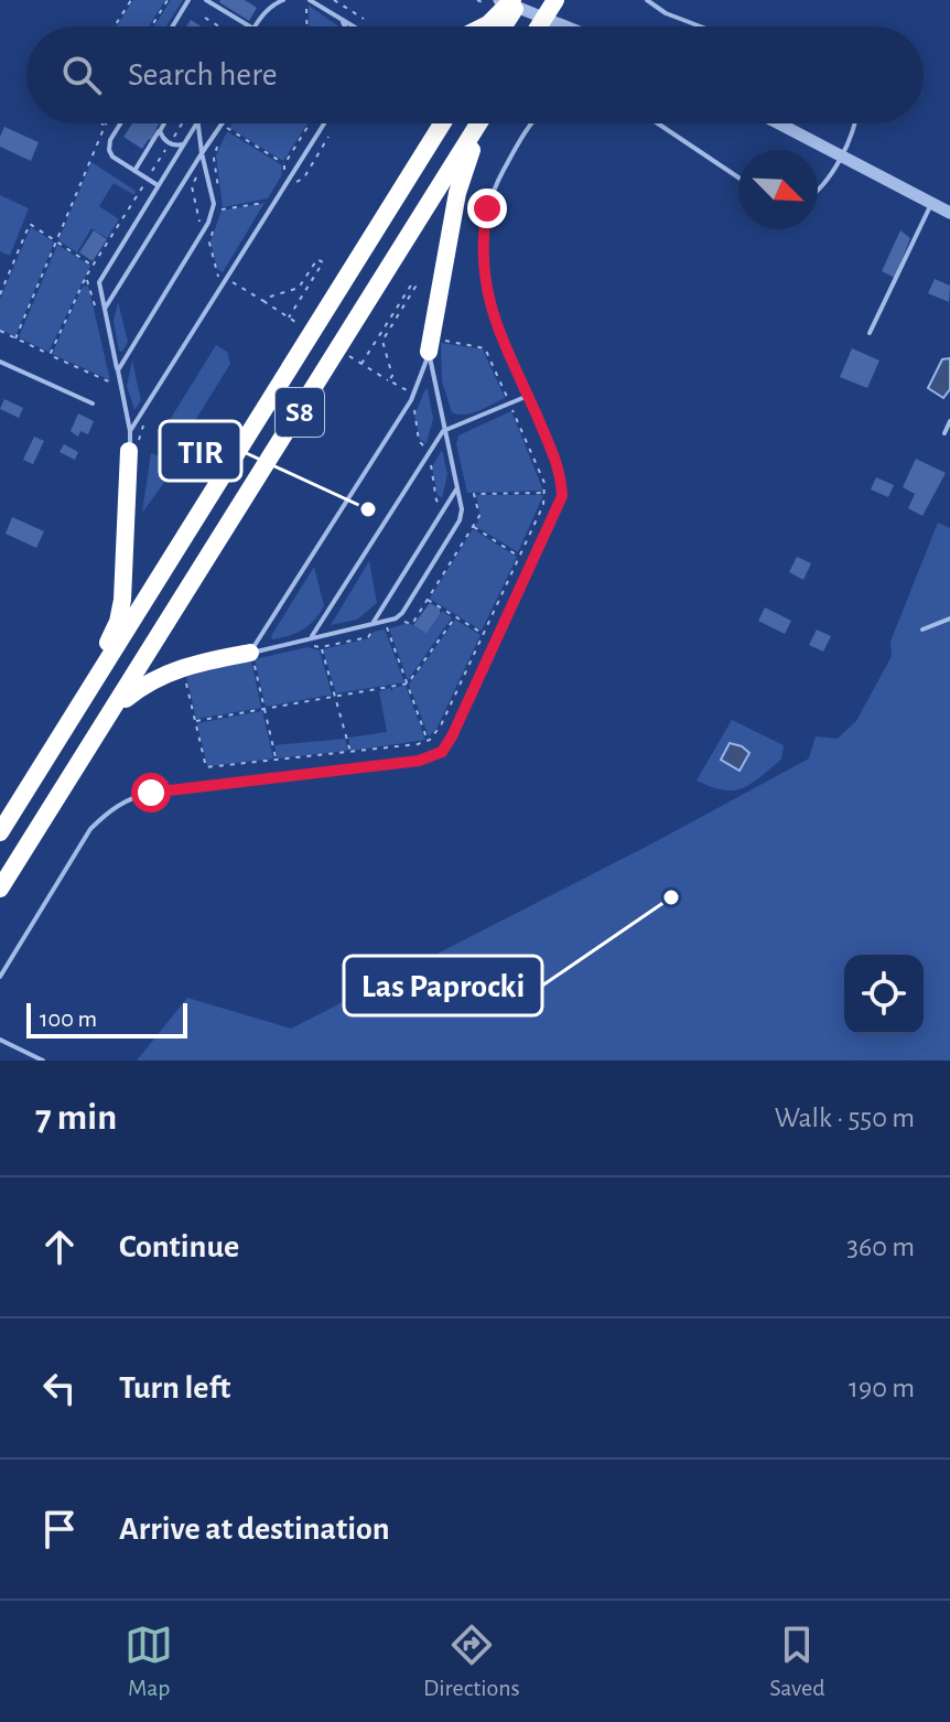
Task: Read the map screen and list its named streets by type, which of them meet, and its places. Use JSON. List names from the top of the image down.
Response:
{
  "streets": {
    "highway": ["S8"]
  },
  "places": ["TIR", "Las Paprocki"],
  "scale_bar": "100 m",
  "north": "bottom right",
  "page": {
    "search": "Search here",
    "scale": "100 m",
    "heading": ["7 min", "Walk · 550 m"],
    "list": [
      ["Continue", "360 m"],
      ["Turn left", "190 m"],
      "Arrive at destination"
    ],
    "nav": ["Map", "Directions", "Saved"]
  }
}
